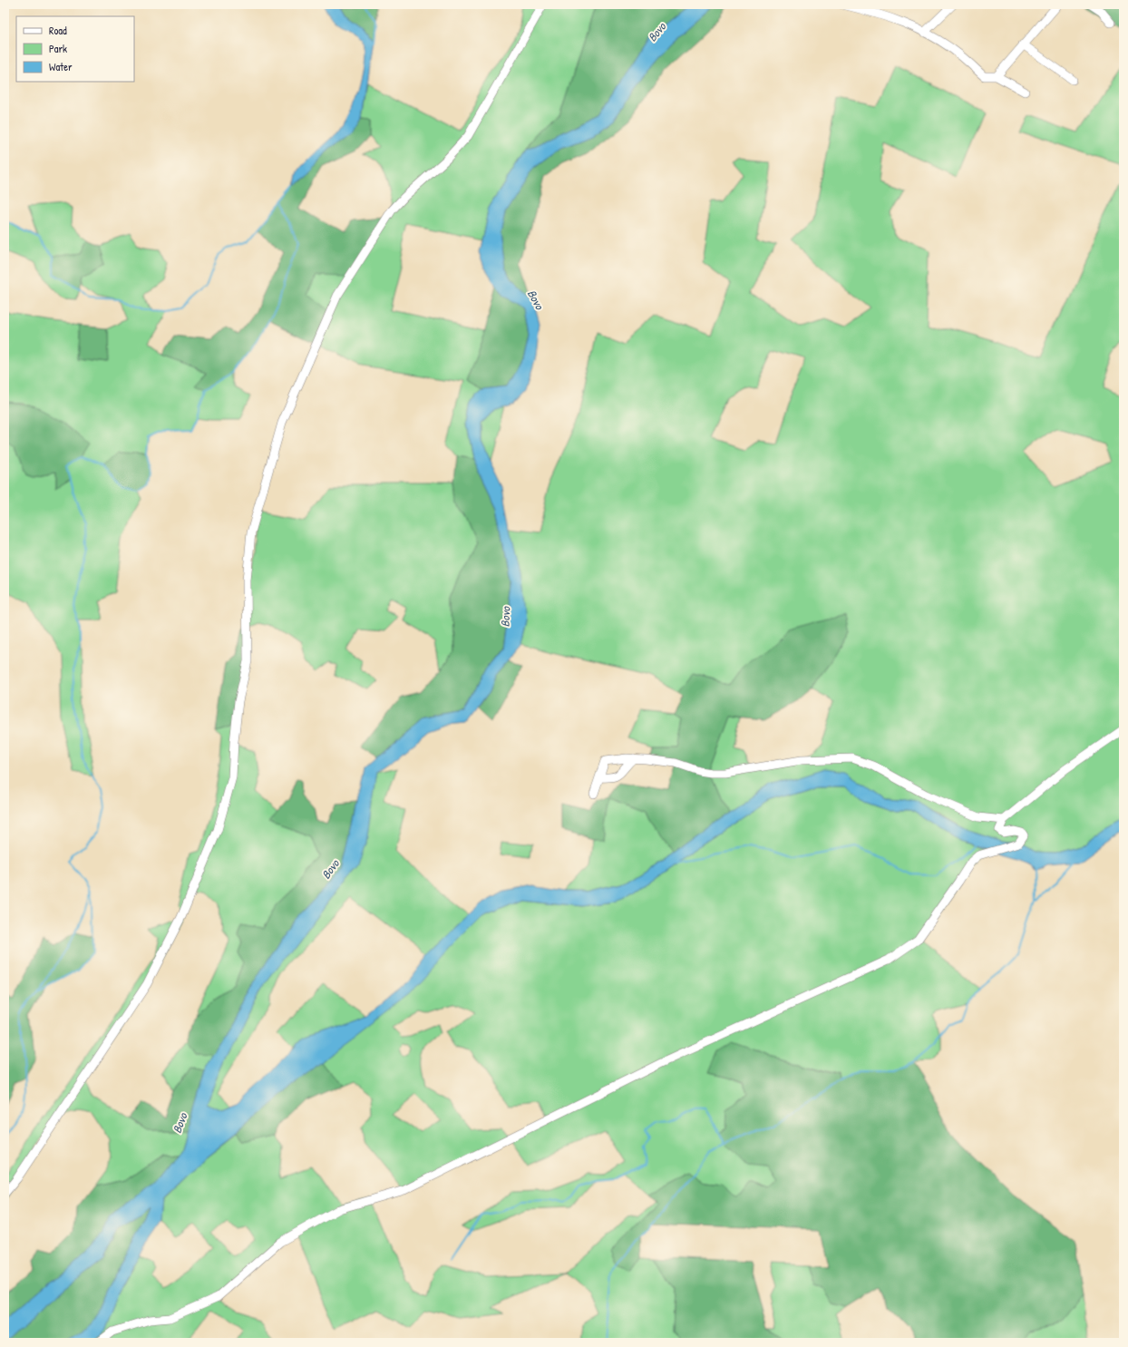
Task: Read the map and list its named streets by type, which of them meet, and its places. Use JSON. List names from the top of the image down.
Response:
{
  "water": ["Bovo"],
  "legend": ["Road", "Park", "Water"]
}
